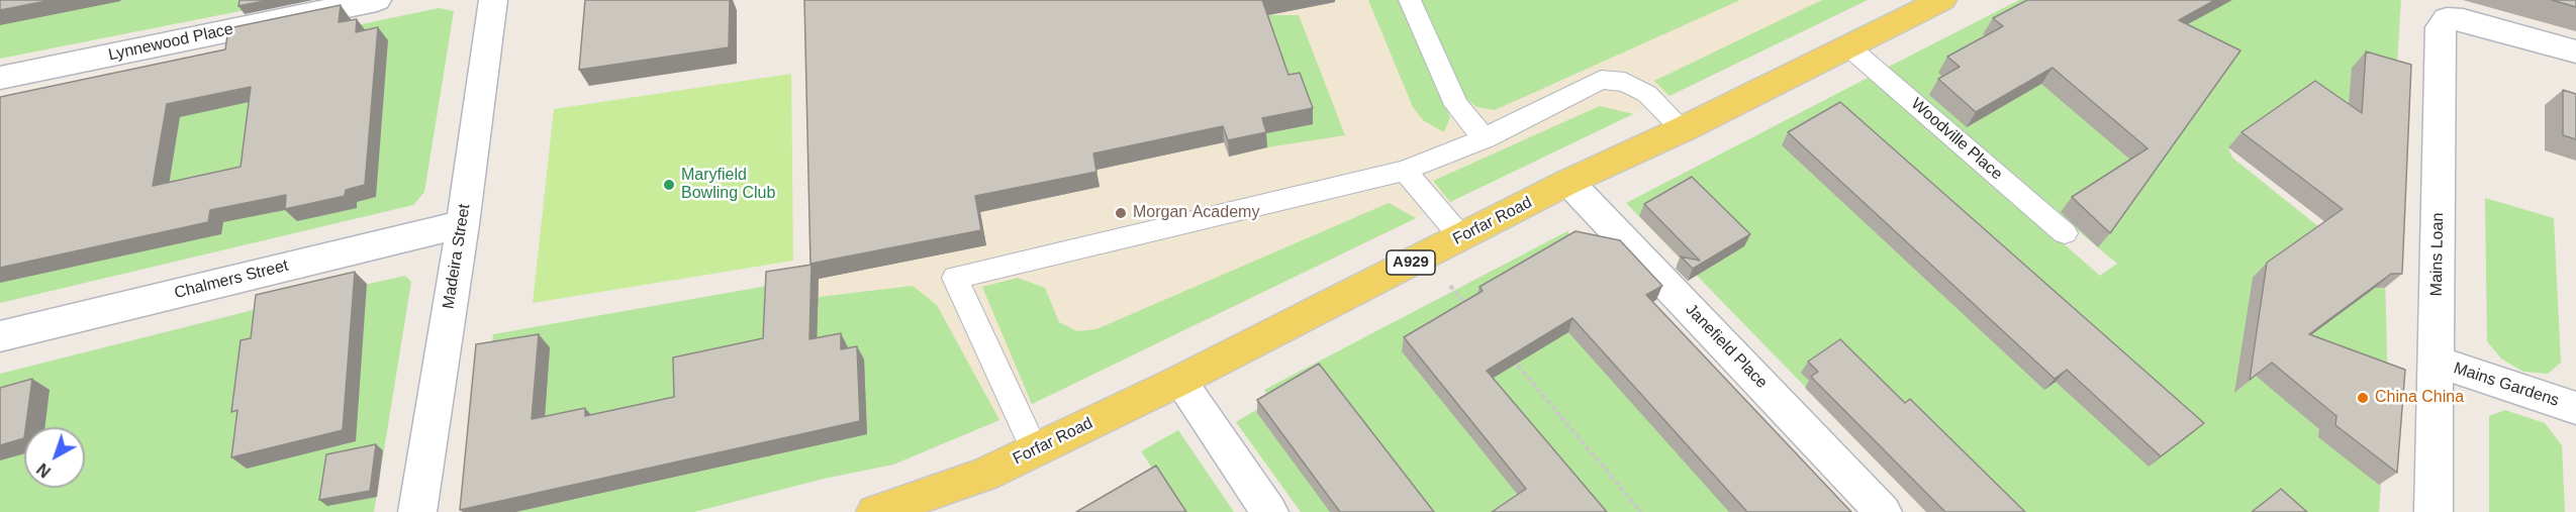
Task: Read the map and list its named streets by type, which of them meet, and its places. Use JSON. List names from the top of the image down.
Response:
{
  "streets": {
    "main road": ["Forfar Road", "A929"],
    "street": [
      "Lynnewood Place",
      "Mains Loan",
      "Madeira Street",
      "Chalmers Street",
      "Janefield Place",
      "Mains Gardens"
    ],
    "lane": ["Woodville Place"]
  },
  "crossings": [
    ["Woodville Place", "Forfar Road"],
    ["Forfar Road", "Janefield Place"],
    ["Mains Loan", "Mains Gardens"],
    ["Madeira Street", "Chalmers Street"]
  ],
  "places": ["Maryfield Bowling Club", "Morgan Academy", "China China"],
  "north": "bottom left"
}
